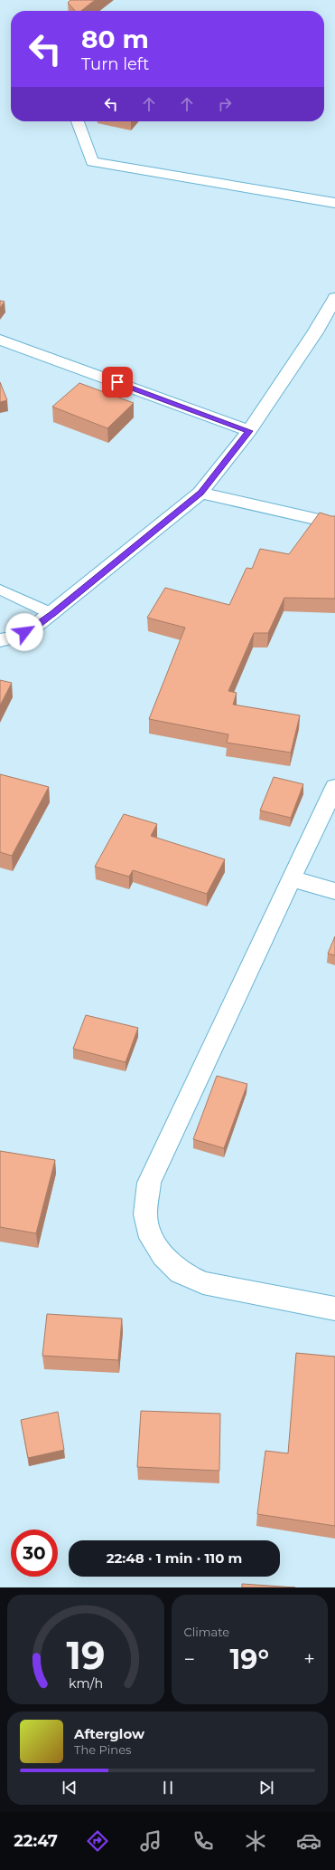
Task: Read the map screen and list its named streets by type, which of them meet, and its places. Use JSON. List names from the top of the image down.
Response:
{
  "page": {
    "turn": ["80 m", "Turn left"],
    "limit": "30",
    "trip": "22:48 · 1 min · 110 m",
    "tile": "Climate",
    "heat": ["−", "19°", "+"],
    "song": ["Afterglow", "The Pines"],
    "tabs": "22:47",
    "gauge": ["19", "km/h"]
  }
}
